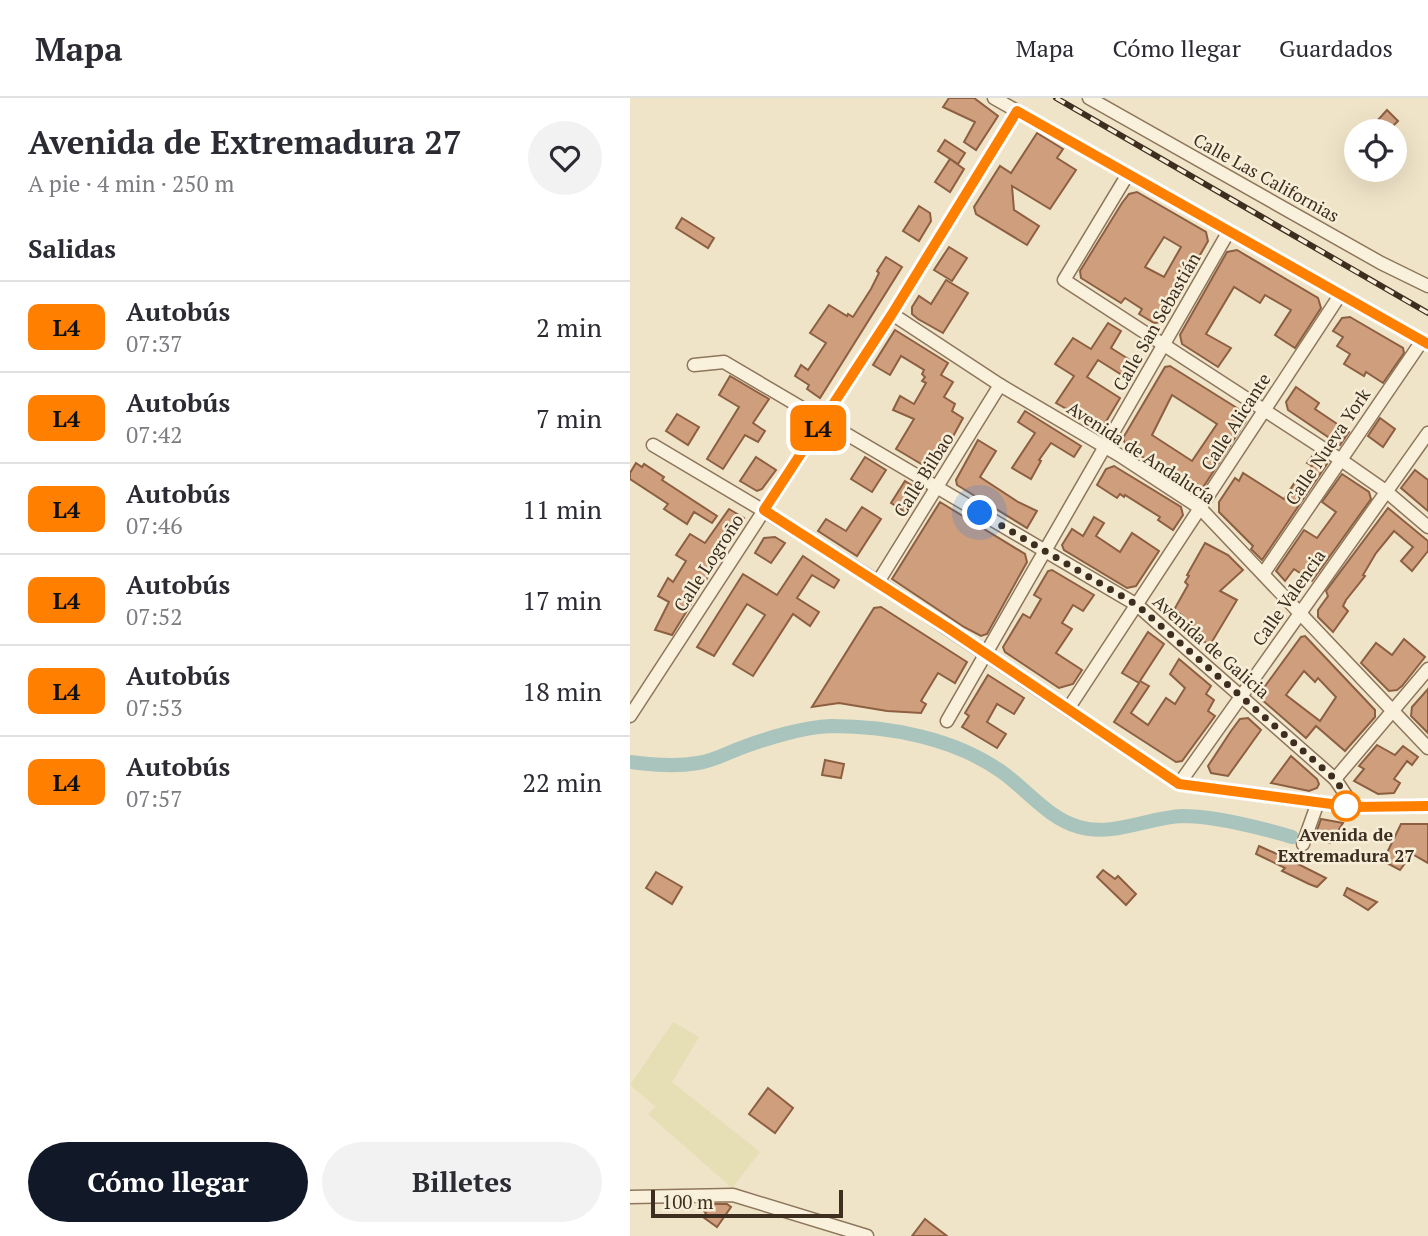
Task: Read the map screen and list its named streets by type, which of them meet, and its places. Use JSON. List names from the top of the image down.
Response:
{
  "streets": {
    "street": [
      "Calle Las Californias",
      "Calle San Sebastián",
      "Calle Alicante",
      "Calle Nueva York",
      "Avenida de Andalucía",
      "Calle Bilbao",
      "Calle Logroño",
      "Calle Valencia",
      "Avenida de Galicia"
    ]
  },
  "crossings": [
    ["Calle San Sebastián", "Avenida de Andalucía"],
    ["Calle San Sebastián", "Avenida de Galicia"],
    ["Calle Alicante", "Avenida de Andalucía"],
    ["Calle Alicante", "Avenida de Galicia"],
    ["Calle Nueva York", "Avenida de Andalucía"],
    ["Avenida de Andalucía", "Calle Bilbao"],
    ["Avenida de Andalucía", "Calle Logroño"],
    ["Avenida de Andalucía", "Calle Valencia"],
    ["Calle Bilbao", "Avenida de Galicia"],
    ["Calle Logroño", "Avenida de Galicia"],
    ["Calle Valencia", "Avenida de Galicia"]
  ],
  "places": ["Avenida de Extremadura 27"],
  "lines": ["bus line L4"],
  "scale_bar": "100 m",
  "page": {
    "header": "Mapa",
    "nav": ["Mapa", "Cómo llegar", "Guardados"],
    "heading": [
      ["Avenida de Extremadura 27", "A pie · 4 min · 250 m"],
      "Salidas"
    ],
    "on_map": "L4",
    "list": [
      {
        "mark": "L4",
        "name": "Autobús",
        "note": "07:37",
        "value": "2 min"
      },
      {
        "mark": "L4",
        "name": "Autobús",
        "note": "07:42",
        "value": "7 min"
      },
      {
        "mark": "L4",
        "name": "Autobús",
        "note": "07:46",
        "value": "11 min"
      },
      {
        "mark": "L4",
        "name": "Autobús",
        "note": "07:52",
        "value": "17 min"
      },
      {
        "mark": "L4",
        "name": "Autobús",
        "note": "07:53",
        "value": "18 min"
      },
      {
        "mark": "L4",
        "name": "Autobús",
        "note": "07:57",
        "value": "22 min"
      }
    ],
    "buttons": ["Cómo llegar", "Billetes"],
    "scale": "100 m"
  }
}
